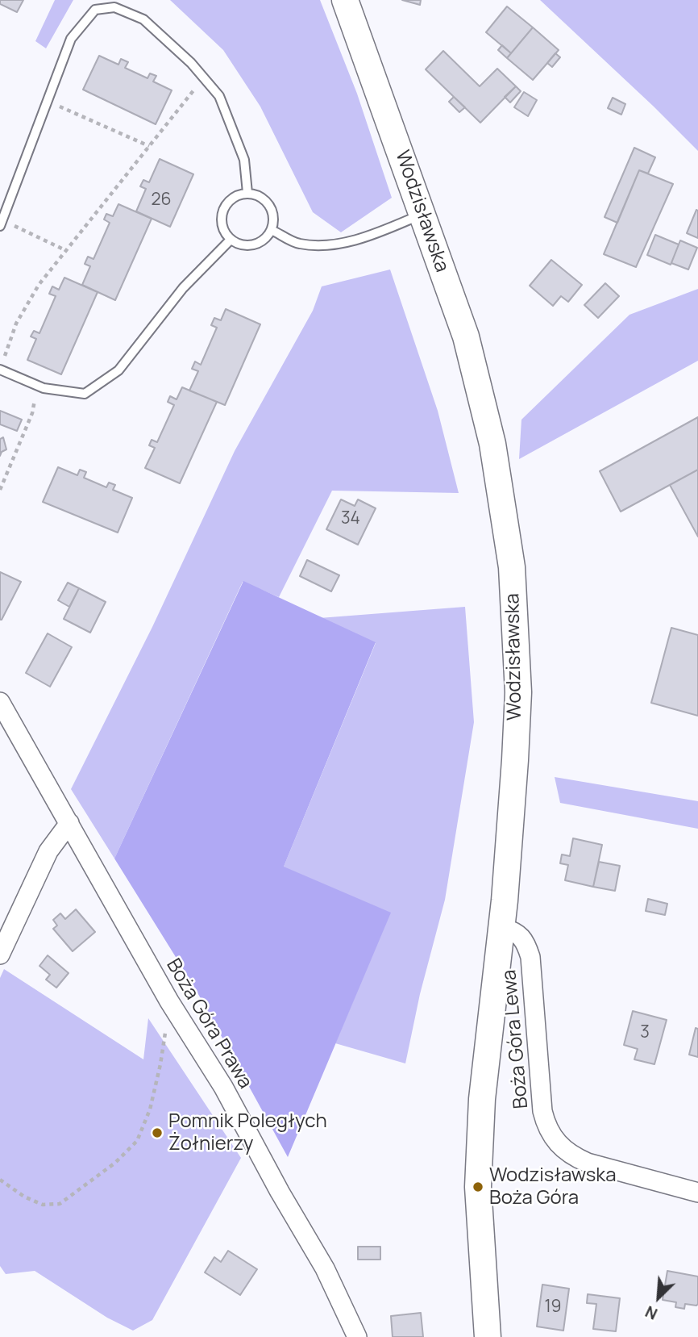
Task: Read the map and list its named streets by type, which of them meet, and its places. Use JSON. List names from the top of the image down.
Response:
{
  "streets": {
    "main road": ["Wodzisławska"],
    "street": ["Boża Góra Prawa", "Boża Góra Lewa"]
  },
  "crossings": [
    ["Wodzisławska", "Boża Góra Lewa"]
  ],
  "places": ["Pomnik Poległych Żołnierzy", "Wodzisławska Boża Góra"],
  "house_numbers": [
    "26",
    "34",
    "3",
    "19"
  ],
  "north": "bottom left"
}
